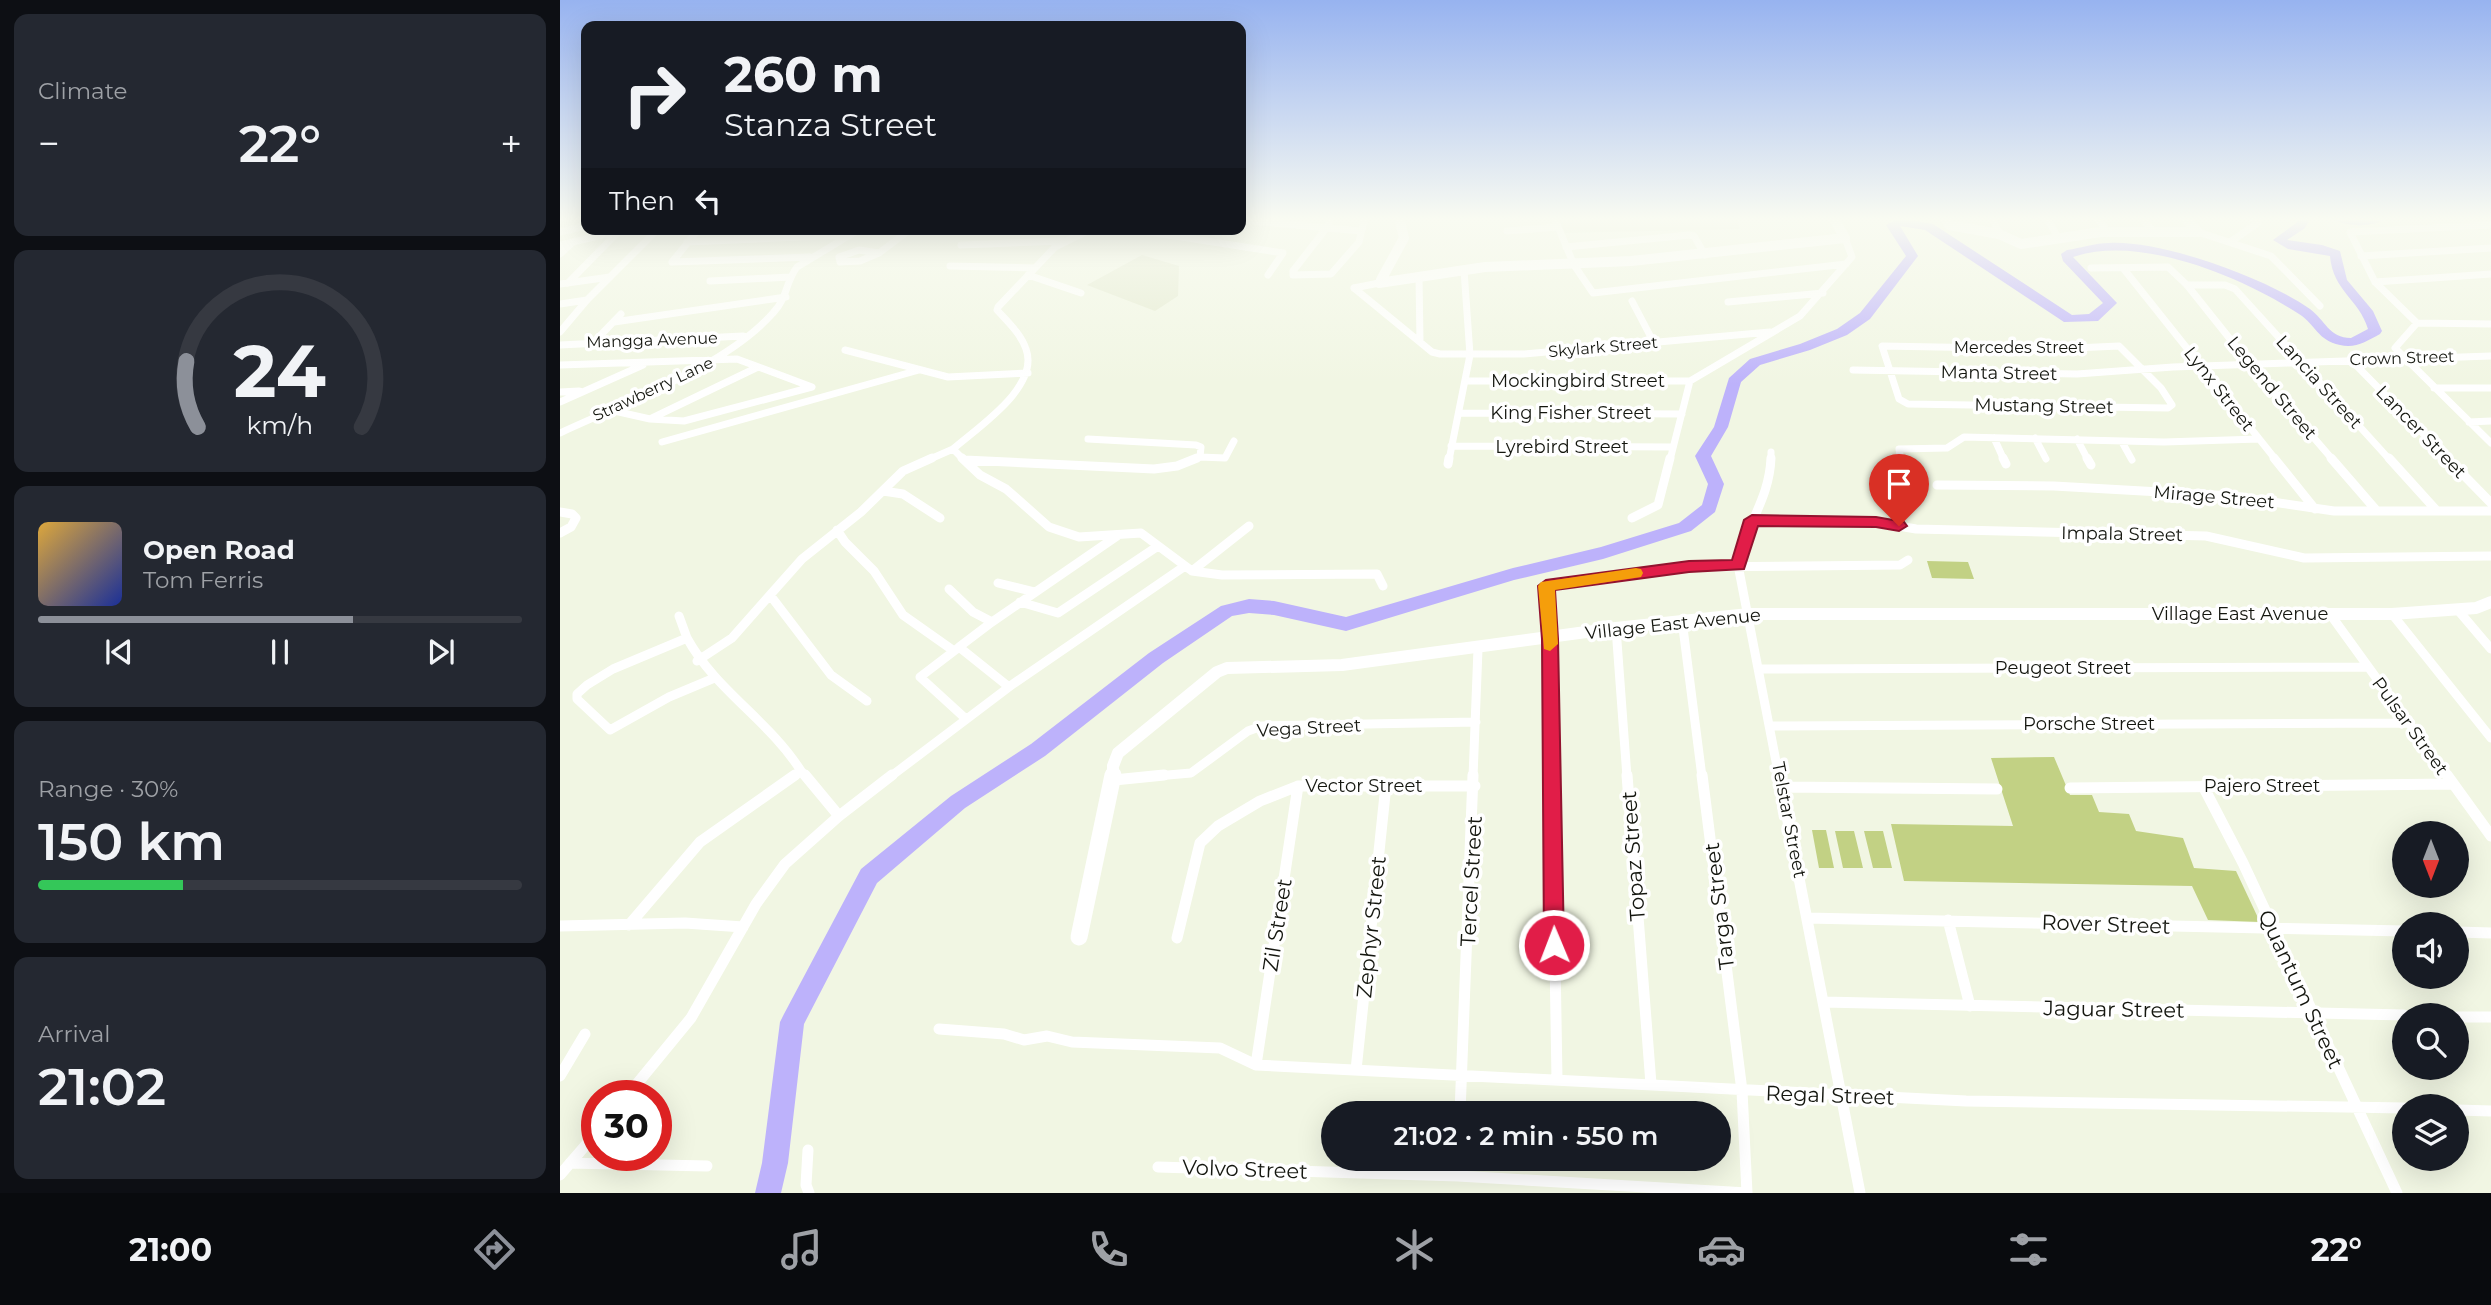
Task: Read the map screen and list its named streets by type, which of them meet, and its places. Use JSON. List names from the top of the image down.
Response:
{
  "streets": {
    "street": [
      "Mangga Avenue",
      "Skylark Street",
      "Mercedes Street",
      "Crown Street",
      "Manta Street",
      "Mockingbird Street",
      "Lancia Street",
      "Legend Street",
      "Strawberry Lane",
      "Lynx Street",
      "Mustang Street",
      "King Fisher Street",
      "Lancer Street",
      "Lyrebird Street",
      "Mirage Street",
      "Impala Street",
      "Village East Avenue",
      "Peugeot Street",
      "Porsche Street",
      "Pulsar Street",
      "Vega Street",
      "Vector Street",
      "Pajero Street",
      "Telstar Street",
      "Topaz Street",
      "Tercel Street",
      "Targa Street",
      "Rover Street",
      "Zil Street",
      "Zephyr Street",
      "Quantum Street",
      "Jaguar Street",
      "Regal Street",
      "Volvo Street"
    ]
  },
  "crossings": [
    ["Mangga Avenue", "Strawberry Lane"],
    ["Mercedes Street", "Crown Street"],
    ["Mercedes Street", "Manta Street"],
    ["Mercedes Street", "Mustang Street"],
    ["Crown Street", "Manta Street"],
    ["Crown Street", "Lancia Street"],
    ["Crown Street", "Legend Street"],
    ["Crown Street", "Lynx Street"],
    ["Crown Street", "Mustang Street"],
    ["Crown Street", "Lancer Street"],
    ["Manta Street", "Mustang Street"],
    ["Lancia Street", "Legend Street"],
    ["Lancia Street", "Mirage Street"],
    ["Legend Street", "Mirage Street"],
    ["Lynx Street", "Mirage Street"],
    ["Impala Street", "Telstar Street"],
    ["Village East Avenue", "Pulsar Street"],
    ["Village East Avenue", "Vega Street"],
    ["Village East Avenue", "Telstar Street"],
    ["Village East Avenue", "Topaz Street"],
    ["Village East Avenue", "Tercel Street"],
    ["Village East Avenue", "Targa Street"],
    ["Peugeot Street", "Pulsar Street"],
    ["Peugeot Street", "Telstar Street"],
    ["Porsche Street", "Pulsar Street"],
    ["Porsche Street", "Telstar Street"],
    ["Pulsar Street", "Pajero Street"],
    ["Vega Street", "Tercel Street"],
    ["Vector Street", "Tercel Street"],
    ["Vector Street", "Zil Street"],
    ["Vector Street", "Zephyr Street"],
    ["Pajero Street", "Quantum Street"],
    ["Telstar Street", "Rover Street"],
    ["Telstar Street", "Jaguar Street"],
    ["Telstar Street", "Regal Street"],
    ["Topaz Street", "Regal Street"],
    ["Tercel Street", "Regal Street"],
    ["Targa Street", "Regal Street"],
    ["Targa Street", "Volvo Street"],
    ["Rover Street", "Quantum Street"],
    ["Zil Street", "Regal Street"],
    ["Zephyr Street", "Regal Street"],
    ["Quantum Street", "Jaguar Street"],
    ["Quantum Street", "Regal Street"]
  ],
  "north": "bottom",
  "page": {
    "tile": [
      "Climate",
      ["Range · 30%", "150 km"],
      ["Arrival", "21:02"]
    ],
    "turn": ["260 m", "Stanza Street"],
    "heat": ["−", "22°", "+"],
    "then": "Then",
    "song": ["Open Road", "Tom Ferris"],
    "limit": "30",
    "trip": "21:02 · 2 min · 550 m",
    "tabs": ["21:00", "22°"],
    "gauge": ["24", "km/h"]
  }
}
